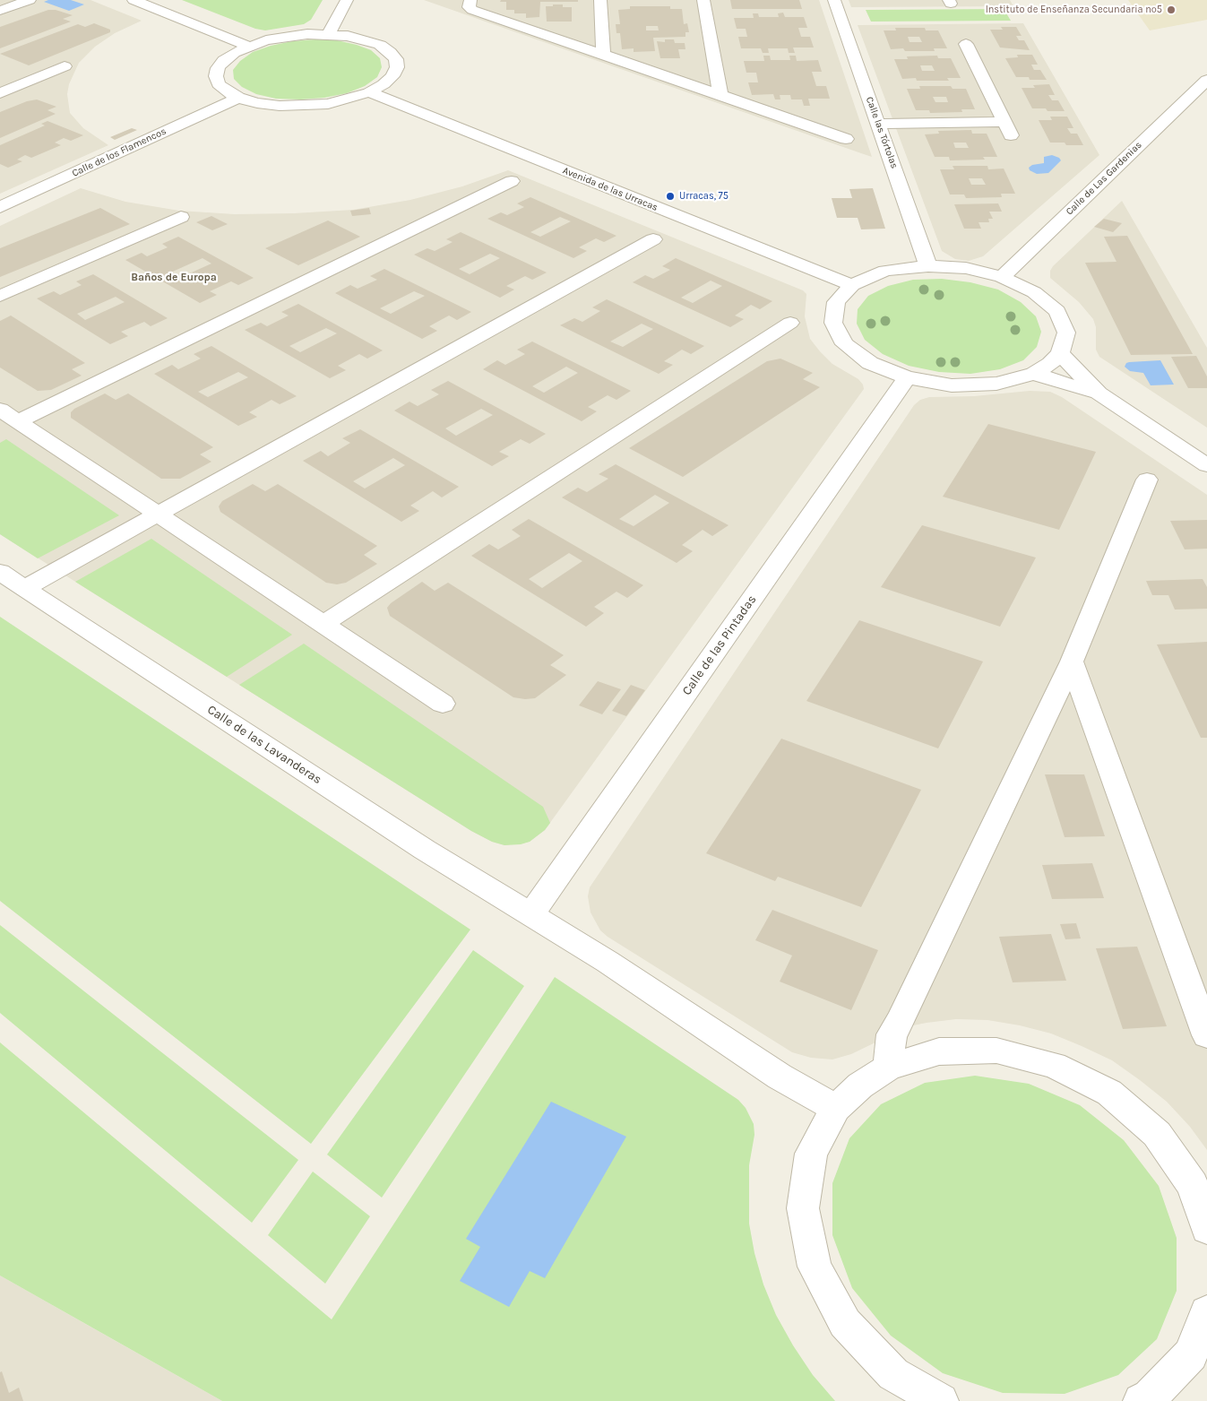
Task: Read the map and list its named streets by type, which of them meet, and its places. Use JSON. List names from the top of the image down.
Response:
{
  "streets": {
    "street": [
      "Calle las Tórtolas",
      "Calle de los Flamencos",
      "Calle de Las Gardenias",
      "Avenida de las Urracas",
      "Calle de las Pintadas",
      "Calle de las Lavanderas"
    ]
  },
  "crossings": [
    ["Calle de las Pintadas", "Calle de las Lavanderas"]
  ],
  "districts": ["Baños de Europa"],
  "places": ["Instituto de Enseñanza Secundaria nº5", "Urracas, 75"]
}
